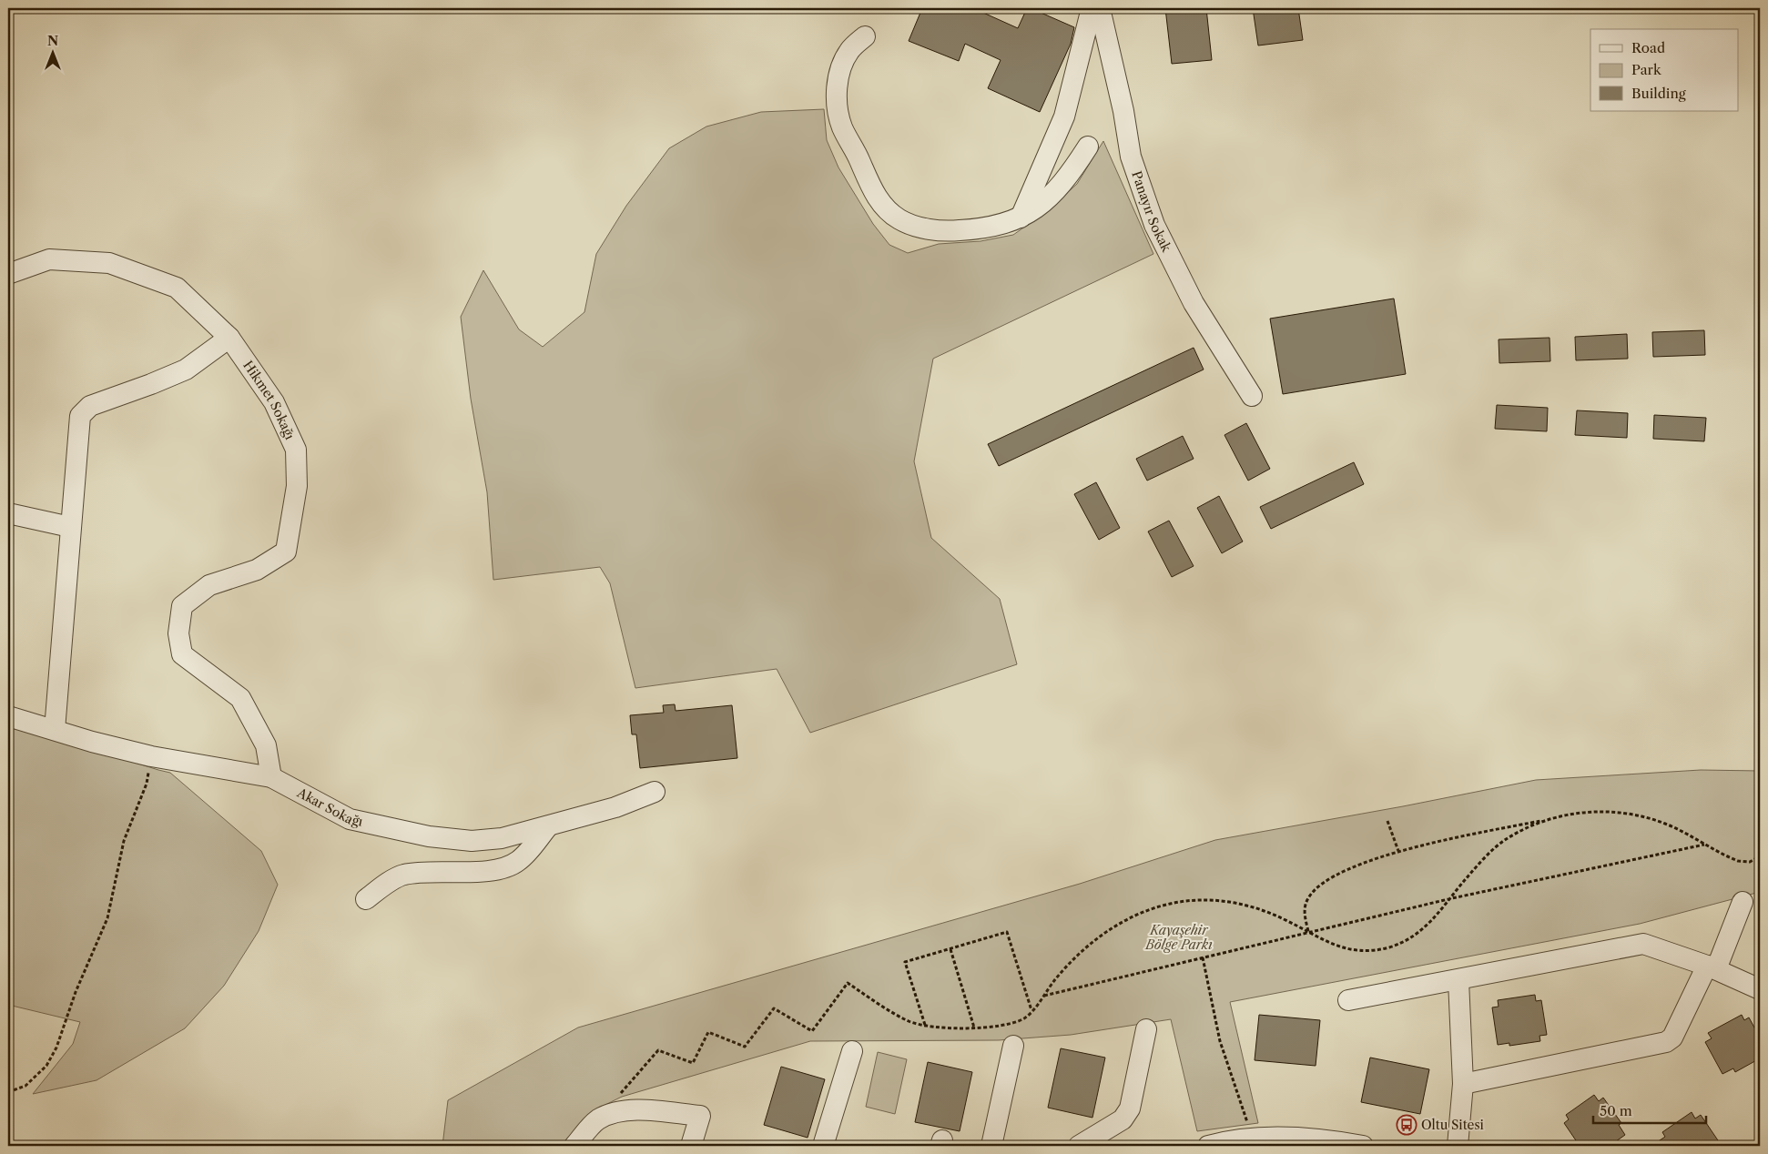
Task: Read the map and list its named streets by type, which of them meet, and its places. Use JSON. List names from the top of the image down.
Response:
{
  "streets": {
    "street": ["Panayır Sokak", "Hikmet Sokağı", "Akar Sokağı"]
  },
  "crossings": [
    ["Hikmet Sokağı", "Akar Sokağı"]
  ],
  "parks": ["Kayaşehir Bölge Parkı"],
  "places": {
    "bus stop": ["Oltu Sitesi"]
  },
  "legend": ["Road", "Park", "Building"],
  "scale_bar": "50 m",
  "north": "top"
}
